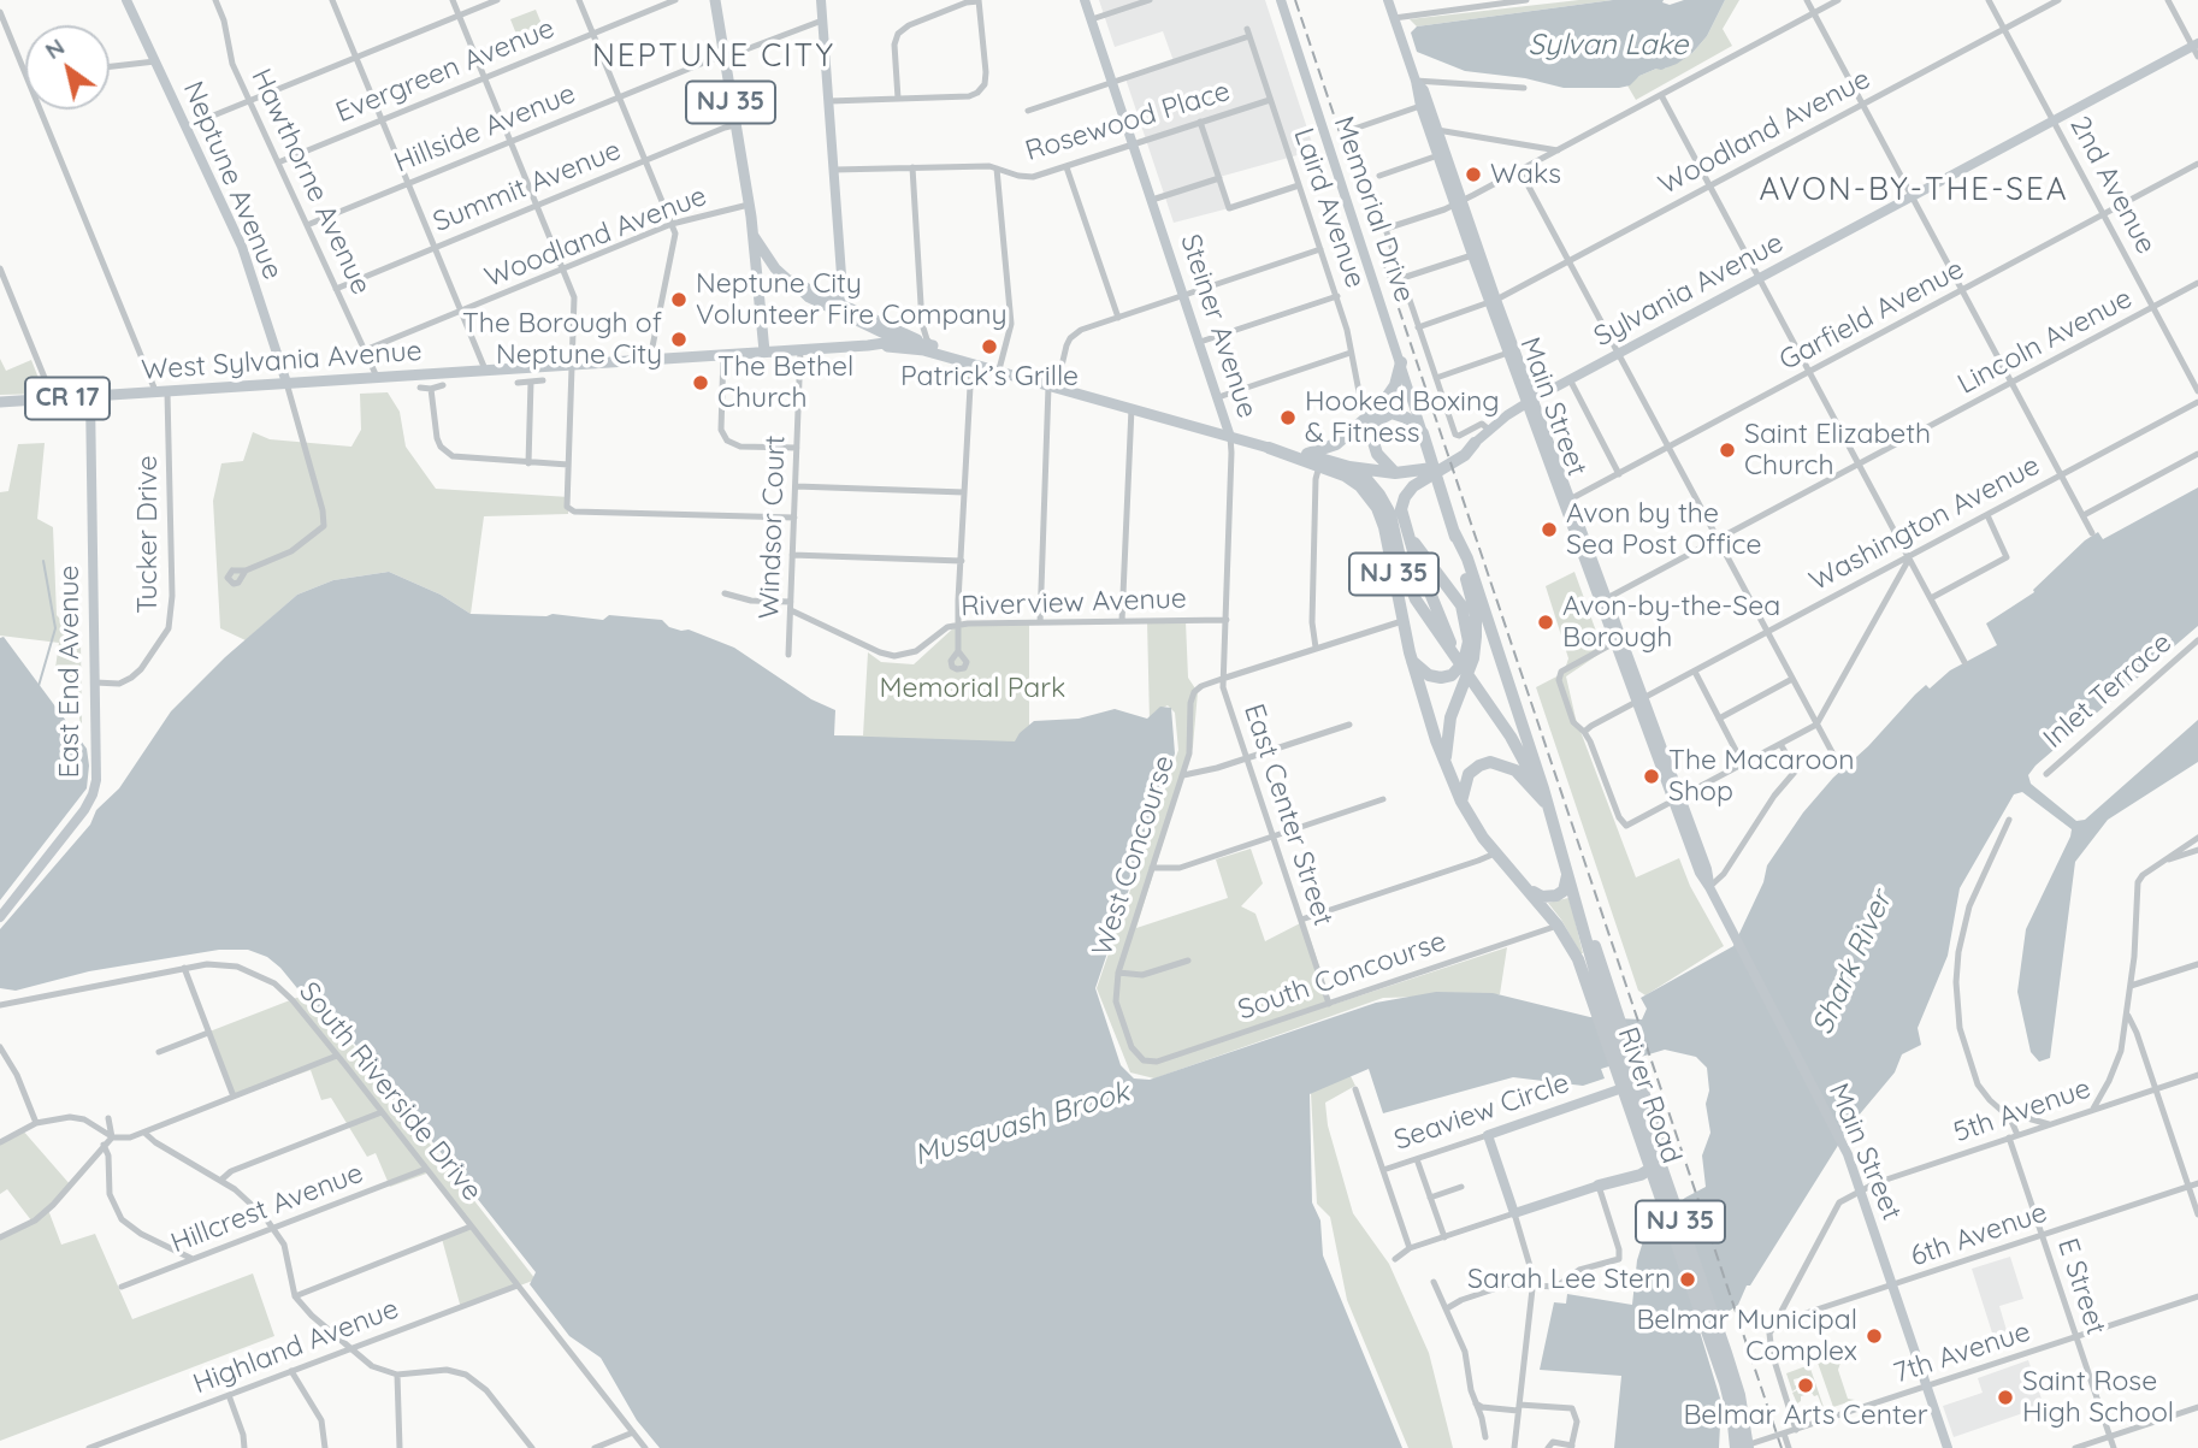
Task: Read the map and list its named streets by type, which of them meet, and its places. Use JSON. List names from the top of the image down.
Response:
{
  "streets": {
    "highway": ["NJ 35", "River Road"],
    "main road": ["West Sylvania Avenue", "CR 17"],
    "street": [
      "Evergreen Avenue",
      "Rosewood Place",
      "Hillside Avenue",
      "Woodland Avenue",
      "Neptune Avenue",
      "Hawthorne Avenue",
      "2nd Avenue",
      "Summit Avenue",
      "Laird Avenue",
      "Memorial Drive",
      "Sylvania Avenue",
      "Garfield Avenue",
      "Steiner Avenue",
      "Lincoln Avenue",
      "Main Street",
      "Washington Avenue",
      "Windsor Court",
      "Tucker Drive",
      "Riverview Avenue",
      "East End Avenue",
      "Inlet Terrace",
      "East Center Street",
      "West Concourse",
      "South Concourse",
      "South Riverside Drive",
      "5th Avenue",
      "Seaview Circle",
      "Hillcrest Avenue",
      "6th Avenue",
      "E Street",
      "Highland Avenue",
      "7th Avenue"
    ]
  },
  "crossings": [
    ["Evergreen Avenue", "Hawthorne Avenue"],
    ["NJ 35", "Hillside Avenue"],
    ["NJ 35", "Woodland Avenue"],
    ["NJ 35", "Summit Avenue"],
    ["NJ 35", "Steiner Avenue"],
    ["NJ 35", "West Sylvania Avenue"],
    ["NJ 35", "South Concourse"],
    ["NJ 35", "River Road"],
    ["Rosewood Place", "Laird Avenue"],
    ["Rosewood Place", "Steiner Avenue"],
    ["Hillside Avenue", "Hawthorne Avenue"],
    ["Woodland Avenue", "Hawthorne Avenue"],
    ["Woodland Avenue", "2nd Avenue"],
    ["Woodland Avenue", "Main Street"],
    ["Neptune Avenue", "West Sylvania Avenue"],
    ["Hawthorne Avenue", "Summit Avenue"],
    ["Hawthorne Avenue", "West Sylvania Avenue"],
    ["2nd Avenue", "Sylvania Avenue"],
    ["2nd Avenue", "Garfield Avenue"],
    ["2nd Avenue", "Lincoln Avenue"],
    ["Laird Avenue", "Steiner Avenue"],
    ["Sylvania Avenue", "Main Street"],
    ["Garfield Avenue", "Main Street"],
    ["Steiner Avenue", "Riverview Avenue"],
    ["Steiner Avenue", "East Center Street"],
    ["Steiner Avenue", "West Concourse"],
    ["Lincoln Avenue", "Main Street"],
    ["West Sylvania Avenue", "Windsor Court"],
    ["West Sylvania Avenue", "Tucker Drive"],
    ["West Sylvania Avenue", "East End Avenue"],
    ["Main Street", "Washington Avenue"],
    ["Main Street", "5th Avenue"],
    ["Main Street", "6th Avenue"],
    ["Main Street", "7th Avenue"],
    ["Windsor Court", "Riverview Avenue"],
    ["Tucker Drive", "East End Avenue"],
    ["East Center Street", "West Concourse"],
    ["East Center Street", "South Concourse"],
    ["West Concourse", "South Concourse"],
    ["South Riverside Drive", "Hillcrest Avenue"],
    ["South Riverside Drive", "Highland Avenue"],
    ["River Road", "Seaview Circle"],
    ["River Road", "7th Avenue"],
    ["5th Avenue", "E Street"],
    ["6th Avenue", "E Street"],
    ["E Street", "7th Avenue"]
  ],
  "districts": ["NEPTUNE CITY", "AVON-BY-THE-SEA"],
  "water": ["Sylvan Lake", "Shark River", "Musquash Brook"],
  "parks": ["Memorial Park"],
  "places": [
    "Waks",
    "Neptune City Volunteer Fire Company",
    "The Borough of Neptune City",
    "Patrick’s Grille",
    "The Bethel Church",
    "Hooked Boxing & Fitness",
    "Saint Elizabeth Church",
    "Avon by the Sea Post Office",
    "Avon-by-the-Sea Borough",
    "The Macaroon Shop",
    "Sarah Lee Stern",
    "Belmar Municipal Complex",
    "Belmar Arts Center",
    "Saint Rose High School"
  ],
  "north": "top left"
}
